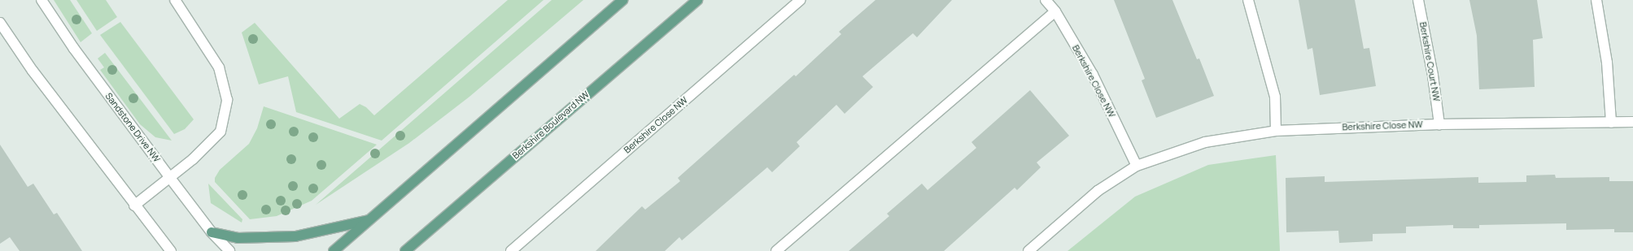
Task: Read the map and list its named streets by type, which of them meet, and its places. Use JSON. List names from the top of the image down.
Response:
{
  "streets": {
    "main road": ["Berkshire Boulevard NW"],
    "street": ["Berkshire Court NW", "Berkshire Close NW", "Sandstone Drive NW"]
  },
  "crossings": [
    ["Berkshire Court NW", "Berkshire Close NW"]
  ]
}
